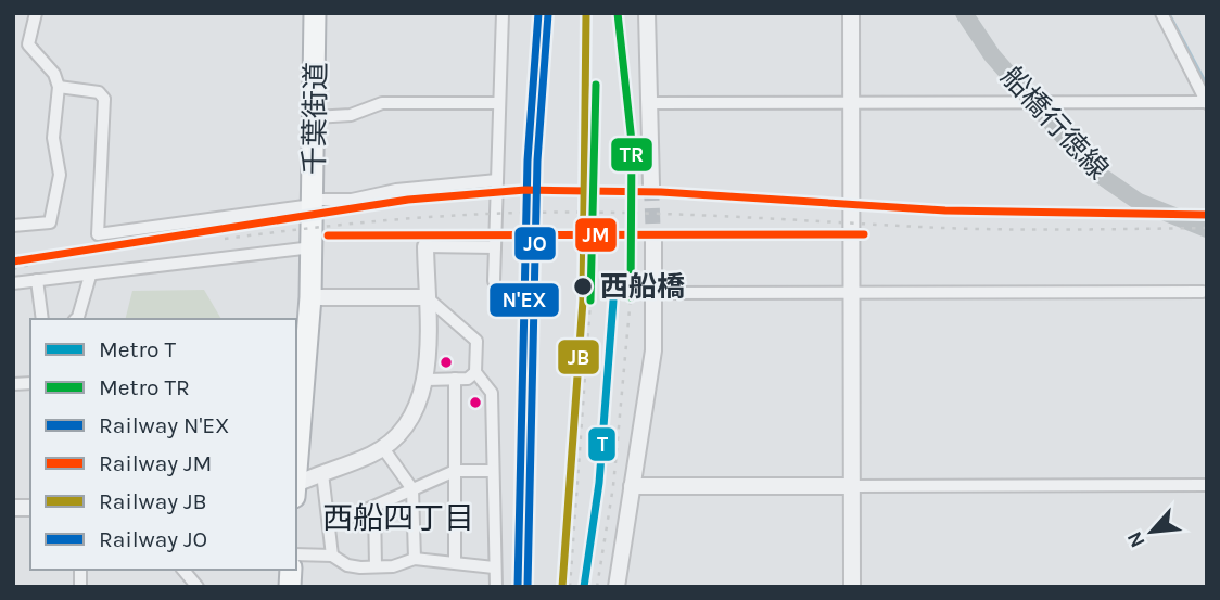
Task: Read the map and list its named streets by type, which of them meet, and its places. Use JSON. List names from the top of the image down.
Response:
{
  "streets": {
    "highway": ["千葉街道"],
    "main road": ["船橋行徳線"]
  },
  "districts": ["西船四丁目"],
  "places": ["西船橋"],
  "lines": [
    "metro line TR",
    "rail line N'EX",
    "rail line JB",
    "rail line JO",
    "rail line JM",
    "metro line T"
  ],
  "legend": [
    "Metro T",
    "Metro TR",
    "Railway N'EX",
    "Railway JM",
    "Railway JB",
    "Railway JO"
  ],
  "north": "bottom left"
}
